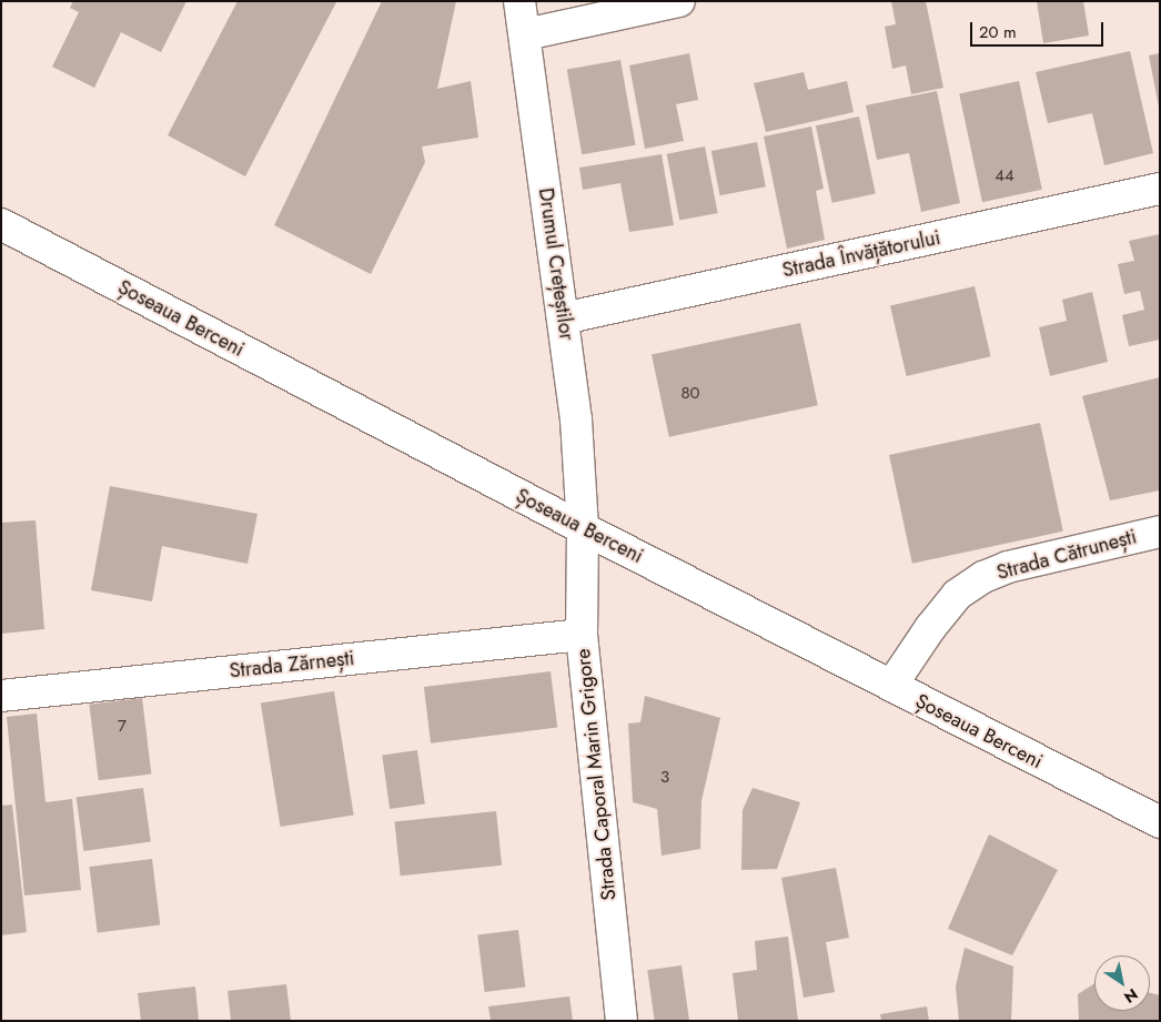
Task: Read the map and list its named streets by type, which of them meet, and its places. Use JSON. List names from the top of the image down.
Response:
{
  "streets": {
    "street": [
      "Strada Învățătorului",
      "Drumul Crețeștilor",
      "Șoseaua Berceni",
      "Strada Cătrunești",
      "Strada Zărnești",
      "Strada Caporal Marin Grigore"
    ]
  },
  "crossings": [
    ["Strada Învățătorului", "Drumul Crețeștilor"],
    ["Drumul Crețeștilor", "Șoseaua Berceni"],
    ["Drumul Crețeștilor", "Strada Caporal Marin Grigore"],
    ["Șoseaua Berceni", "Strada Cătrunești"],
    ["Șoseaua Berceni", "Strada Caporal Marin Grigore"],
    ["Strada Zărnești", "Strada Caporal Marin Grigore"]
  ],
  "house_numbers": [
    "44",
    "80",
    "7",
    "3"
  ],
  "scale_bar": "20 m",
  "north": "bottom right"
}
